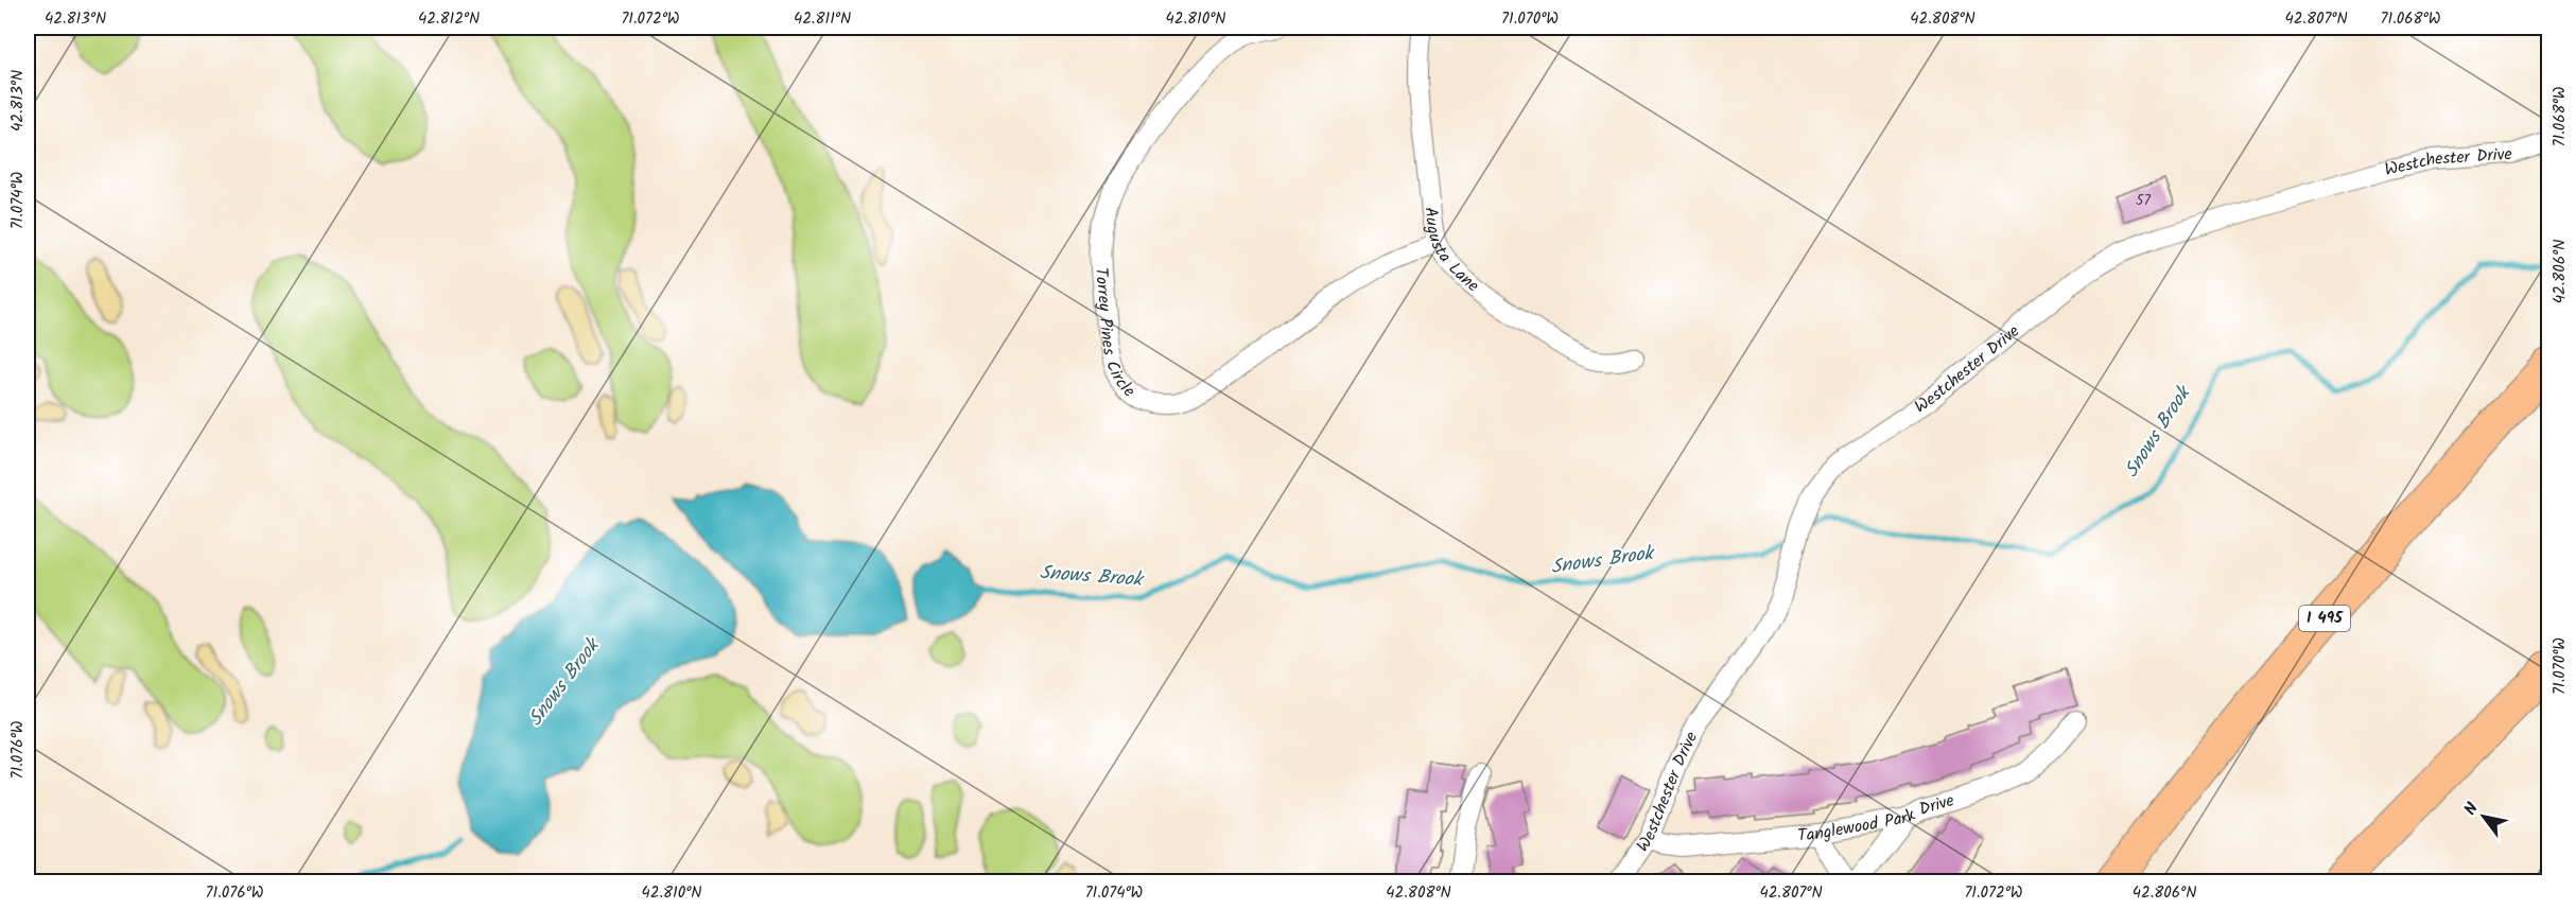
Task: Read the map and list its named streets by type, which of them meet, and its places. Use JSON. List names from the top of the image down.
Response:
{
  "streets": {
    "highway": ["I 495"],
    "street": [
      "Westchester Drive",
      "Augusta Lane",
      "Torrey Pines Circle",
      "Tanglewood Park Drive"
    ]
  },
  "crossings": [
    ["Westchester Drive", "Tanglewood Park Drive"],
    ["Augusta Lane", "Torrey Pines Circle"]
  ],
  "water": ["Snows Brook"],
  "house_numbers": ["57"],
  "north": "top left",
  "coordinates": [
    "42.813°N",
    "42.812°N",
    "71.072°W",
    "42.811°N",
    "42.810°N",
    "71.070°W",
    "42.808°N",
    "42.807°N",
    "71.068°W",
    "71.074°W",
    "42.806°N",
    "71.076°W"
  ]
}
